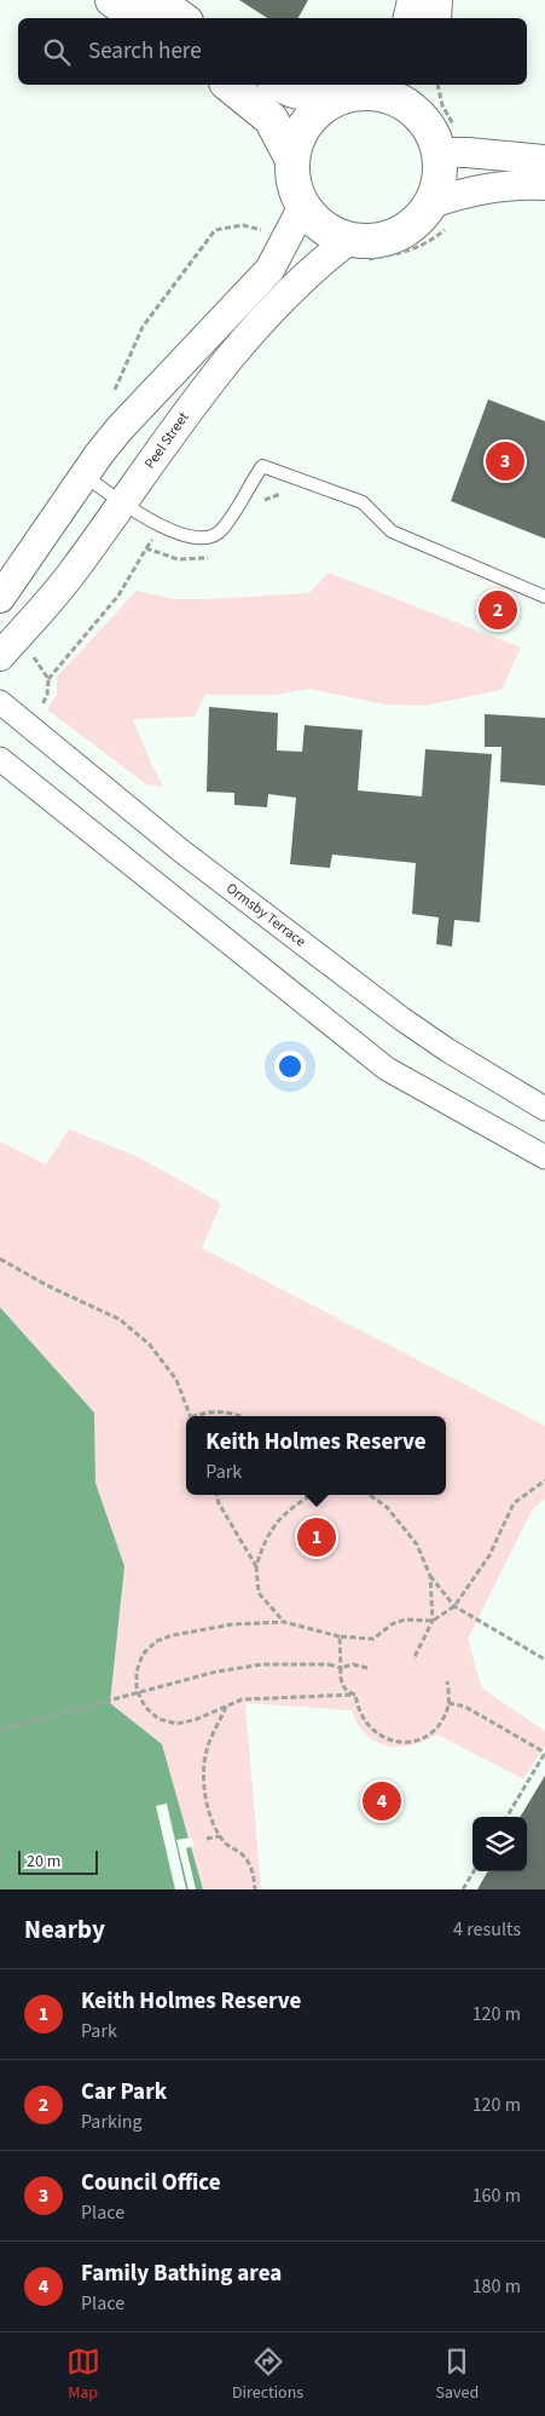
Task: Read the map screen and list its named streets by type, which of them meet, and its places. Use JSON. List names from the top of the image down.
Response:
{
  "streets": {
    "street": ["Peel Street", "Ormsby Terrace"]
  },
  "scale_bar": "20 m",
  "page": {
    "search": "Search here",
    "pins": [
      "3",
      "2",
      "1",
      "4"
    ],
    "popup": ["Keith Holmes Reserve", "Park"],
    "scale": "20 m",
    "heading": ["Nearby", "4 results"],
    "list": [
      {
        "mark": "1",
        "name": "Keith Holmes Reserve",
        "note": "Park",
        "value": "120 m"
      },
      {
        "mark": "2",
        "name": "Car Park",
        "note": "Parking",
        "value": "120 m"
      },
      {
        "mark": "3",
        "name": "Council Office",
        "note": "Place",
        "value": "160 m"
      },
      {
        "mark": "4",
        "name": "Family Bathing area",
        "note": "Place",
        "value": "180 m"
      }
    ],
    "nav": ["Map", "Directions", "Saved"]
  }
}
